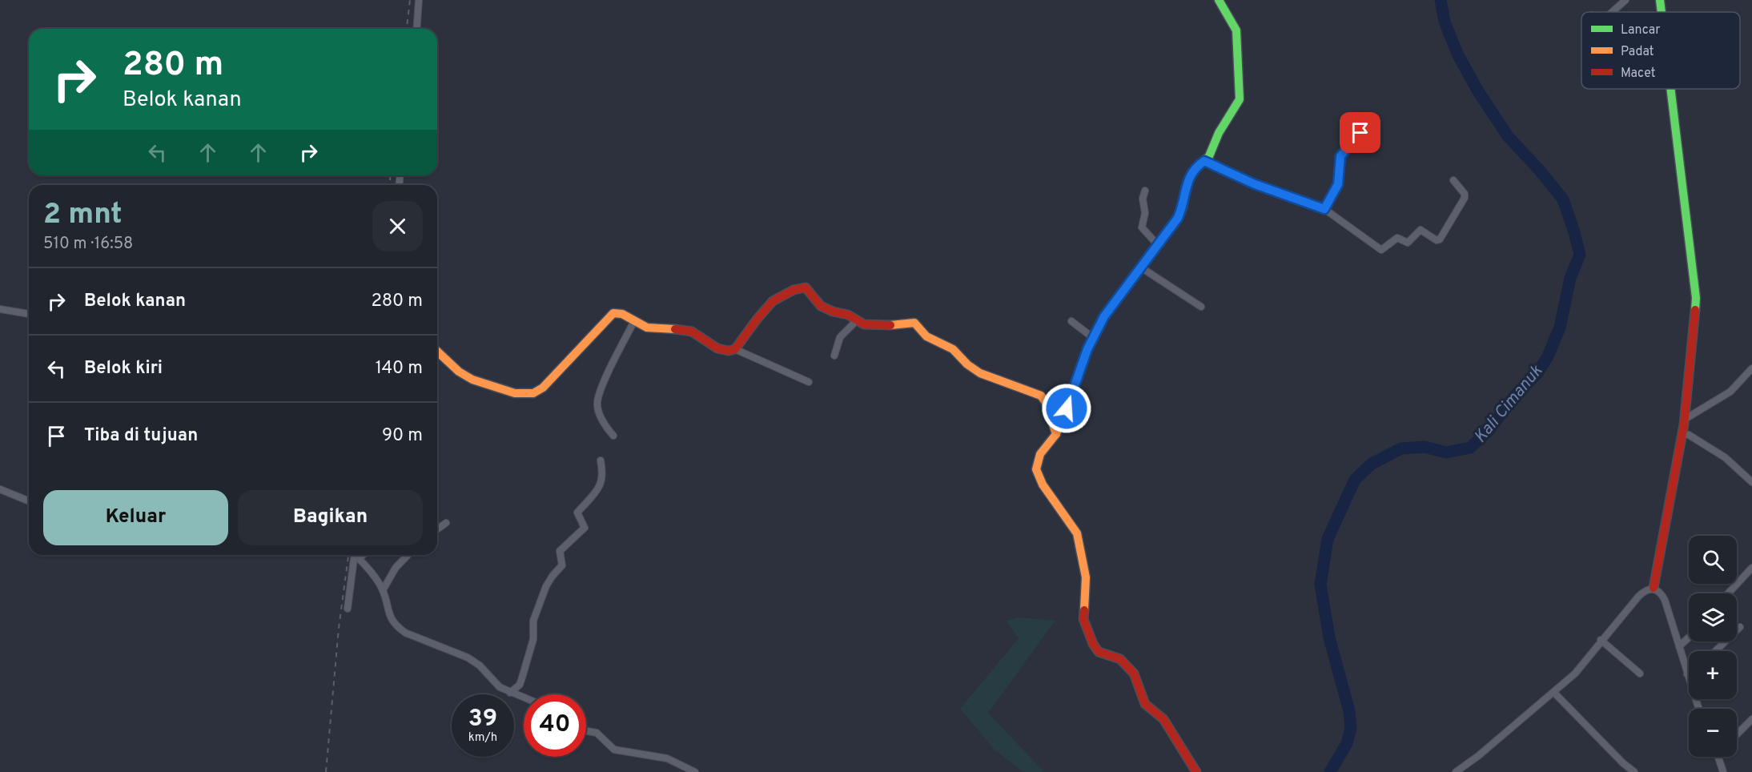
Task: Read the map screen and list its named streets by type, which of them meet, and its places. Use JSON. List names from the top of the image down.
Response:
{
  "water": ["Kali Cimanuk"],
  "legend": ["Lancar", "Padat", "Macet"],
  "page": {
    "turn": ["280 m", "Belok kanan"],
    "heading": ["2 mnt", "510 m · 16:58"],
    "list": [
      {
        "name": "Belok kanan",
        "value": "280 m"
      },
      {
        "name": "Belok kiri",
        "value": "140 m"
      },
      {
        "name": "Tiba di tujuan",
        "value": "90 m"
      }
    ],
    "buttons": ["Keluar", "Bagikan"],
    "map_buttons": ["+", "−"],
    "speed": "39 km/h",
    "limit": "40"
  }
}
